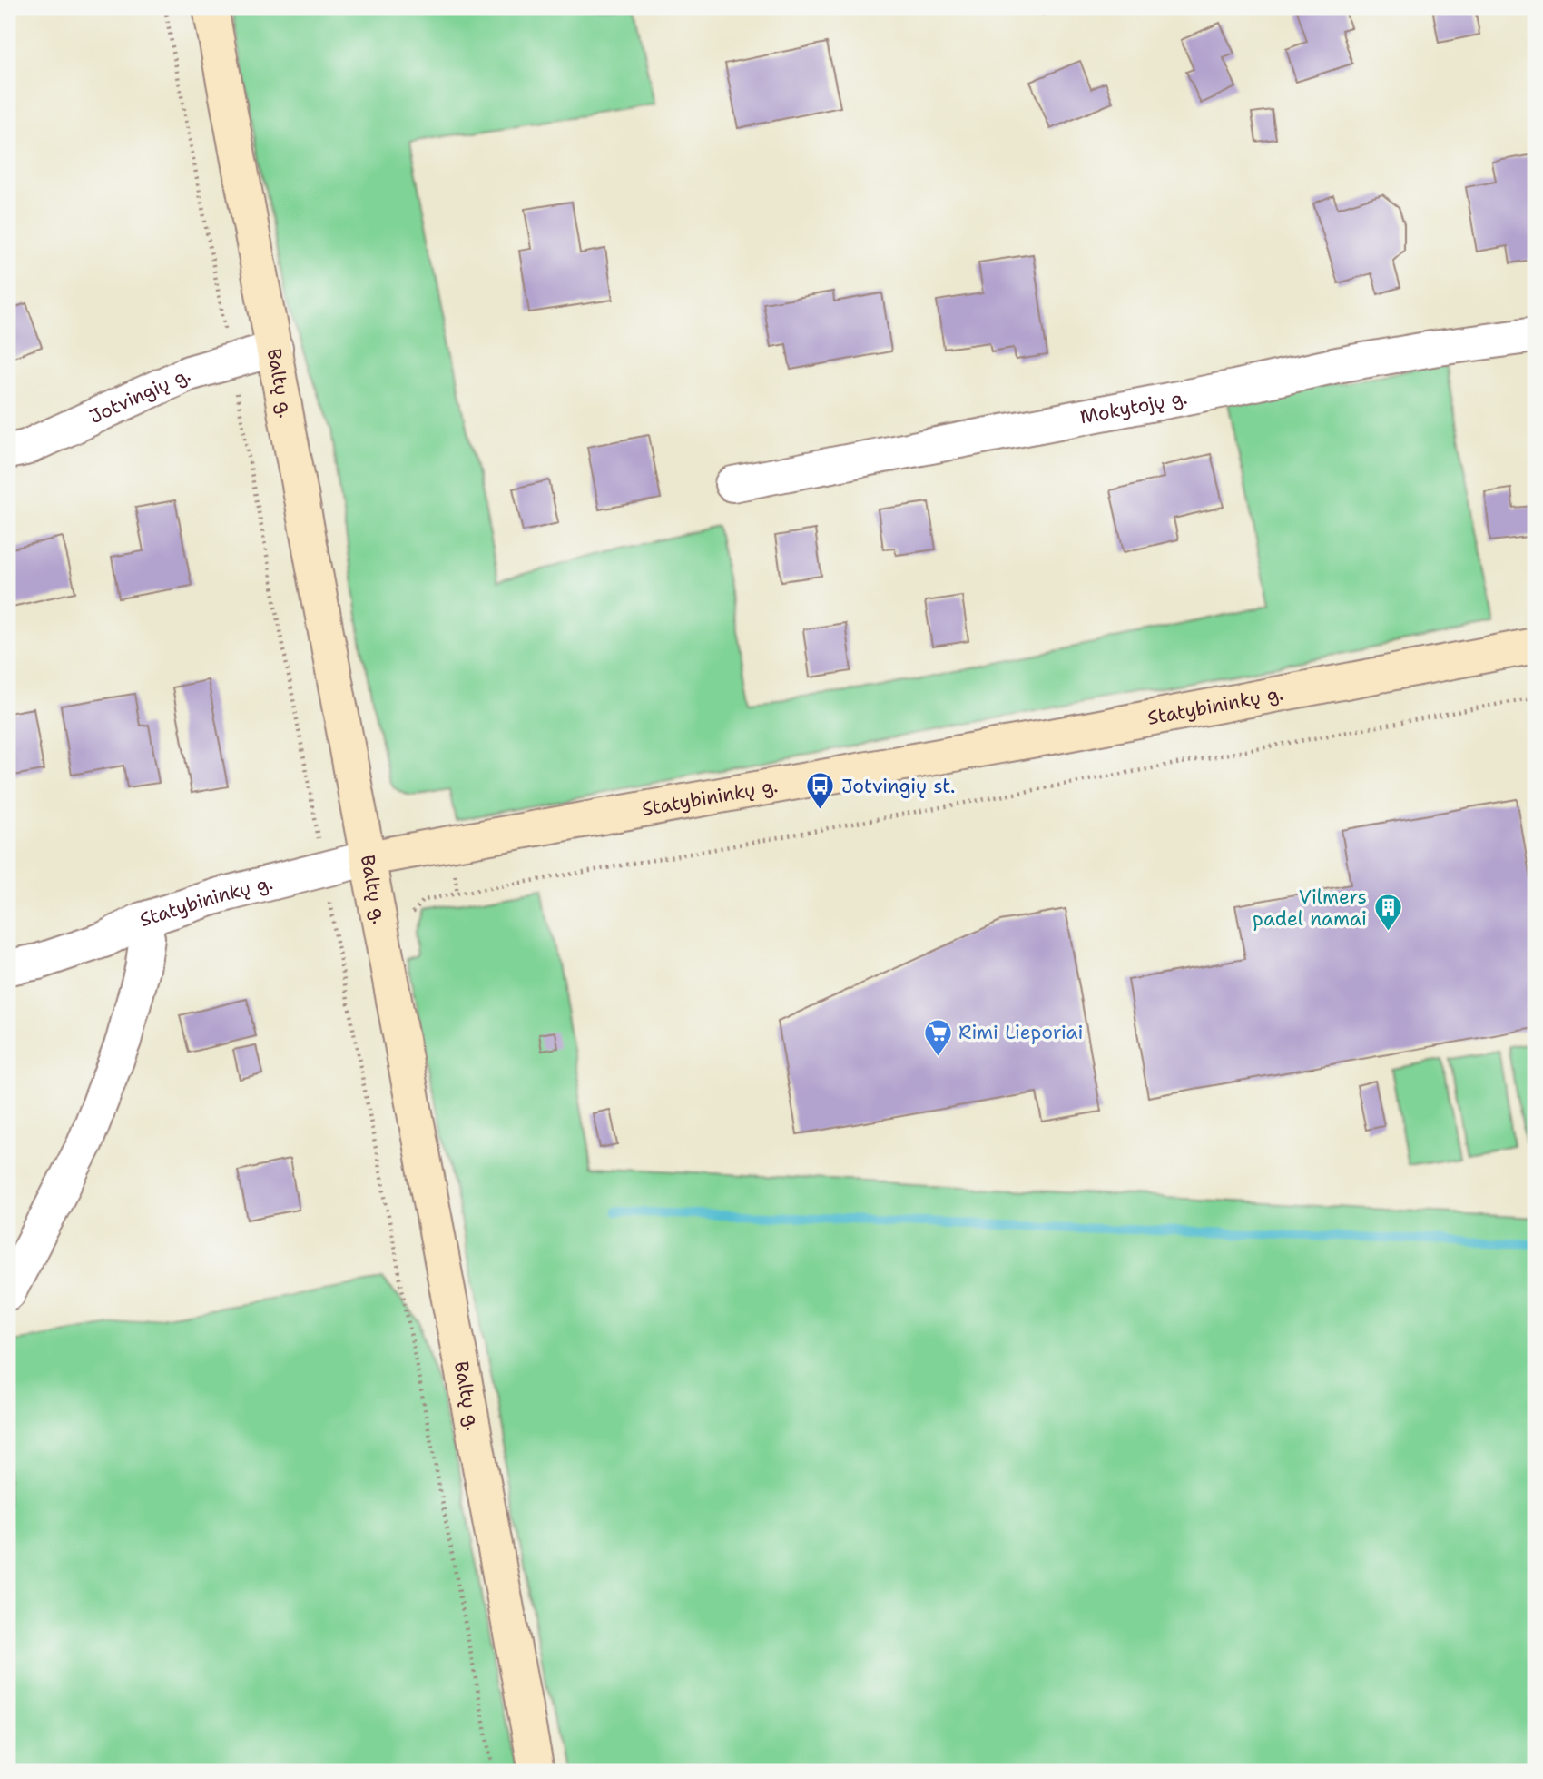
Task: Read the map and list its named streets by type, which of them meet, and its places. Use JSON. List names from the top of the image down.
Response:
{
  "streets": {
    "main road": ["Baltų g.", "Statybininkų g."],
    "street": ["Jotvingių g.", "Mokytojų g."]
  },
  "crossings": [
    ["Baltų g.", "Jotvingių g."],
    ["Baltų g.", "Statybininkų g."]
  ],
  "places": {
    "bus stop": ["Jotvingių st."],
    "building": ["Vilmers padel namai"],
    "supermarket": ["Rimi Lieporiai"]
  }
}
